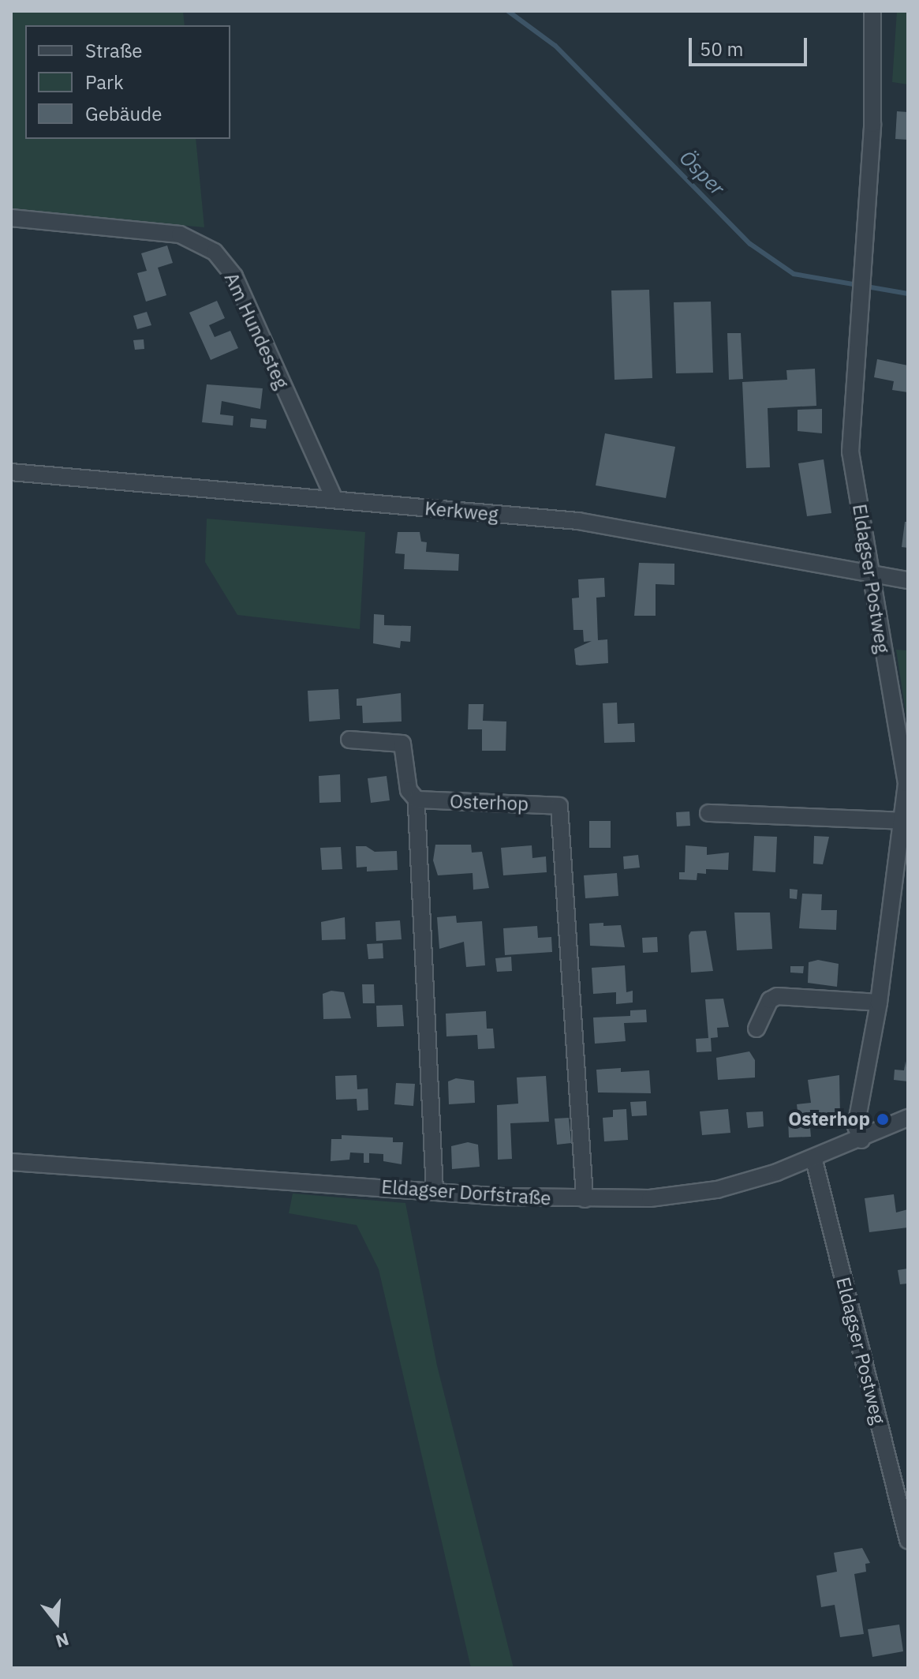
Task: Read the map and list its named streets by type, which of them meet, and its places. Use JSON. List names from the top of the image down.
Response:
{
  "streets": {
    "street": [
      "Am Hundesteg",
      "Kerkweg",
      "Eldagser Postweg",
      "Osterhop",
      "Eldagser Dorfstraße"
    ]
  },
  "crossings": [
    ["Am Hundesteg", "Kerkweg"],
    ["Kerkweg", "Eldagser Postweg"],
    ["Eldagser Postweg", "Eldagser Dorfstraße"],
    ["Osterhop", "Eldagser Dorfstraße"]
  ],
  "water": ["Ösper"],
  "places": ["Osterhop"],
  "legend": ["Straße", "Park", "Gebäude"],
  "scale_bar": "50 m",
  "north": "bottom"
}
